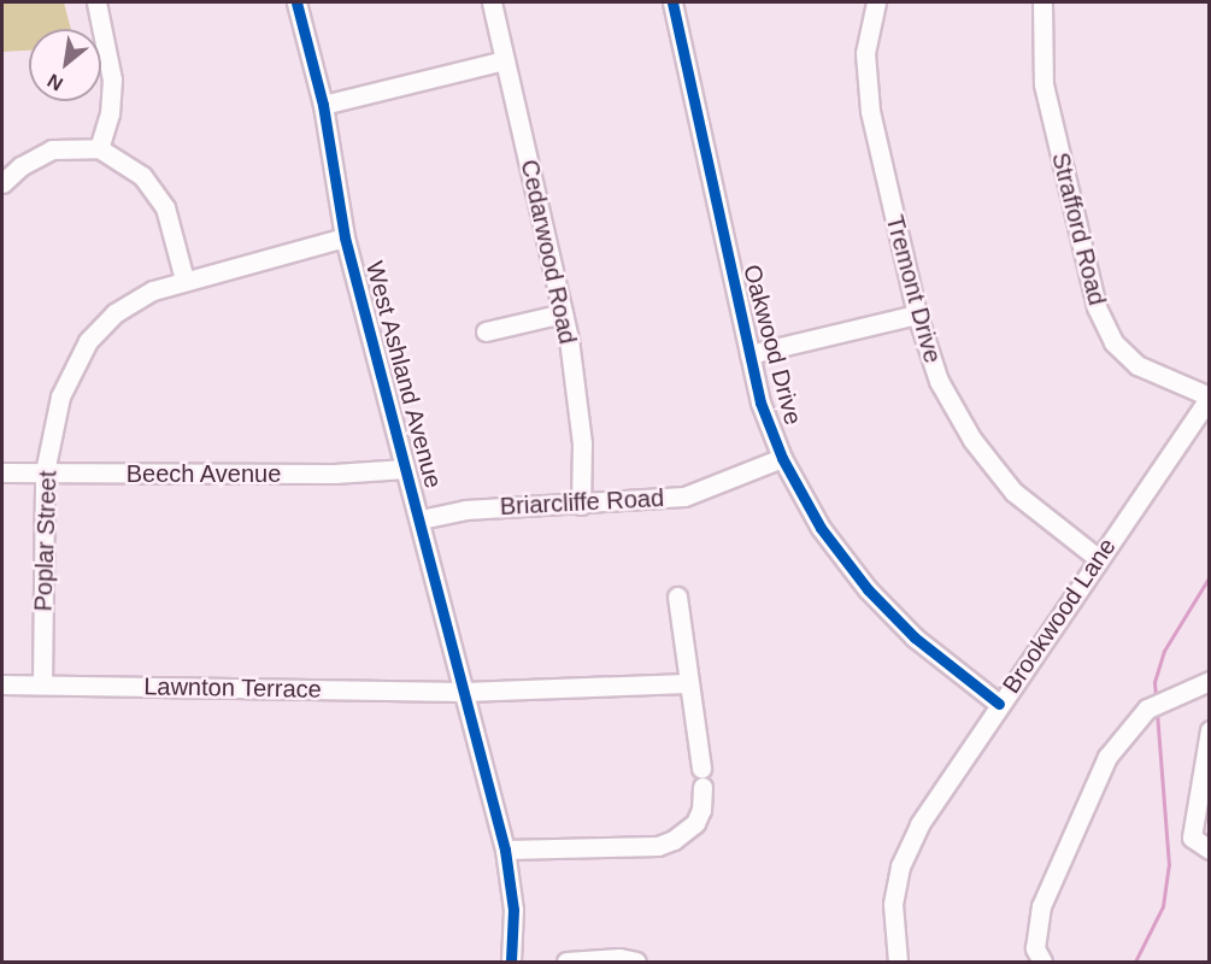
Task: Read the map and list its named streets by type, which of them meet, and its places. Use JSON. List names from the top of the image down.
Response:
{
  "streets": {
    "street": [
      "Strafford Road",
      "Cedarwood Road",
      "Tremont Drive",
      "Oakwood Drive",
      "West Ashland Avenue",
      "Beech Avenue",
      "Briarcliffe Road",
      "Poplar Street",
      "Brookwood Lane",
      "Lawnton Terrace"
    ]
  },
  "crossings": [
    ["Strafford Road", "Brookwood Lane"],
    ["Cedarwood Road", "Briarcliffe Road"],
    ["Tremont Drive", "Brookwood Lane"],
    ["Oakwood Drive", "Briarcliffe Road"],
    ["Oakwood Drive", "Brookwood Lane"],
    ["West Ashland Avenue", "Beech Avenue"],
    ["West Ashland Avenue", "Briarcliffe Road"],
    ["West Ashland Avenue", "Poplar Street"],
    ["West Ashland Avenue", "Lawnton Terrace"],
    ["Beech Avenue", "Poplar Street"],
    ["Poplar Street", "Lawnton Terrace"]
  ],
  "north": "bottom left"
}
